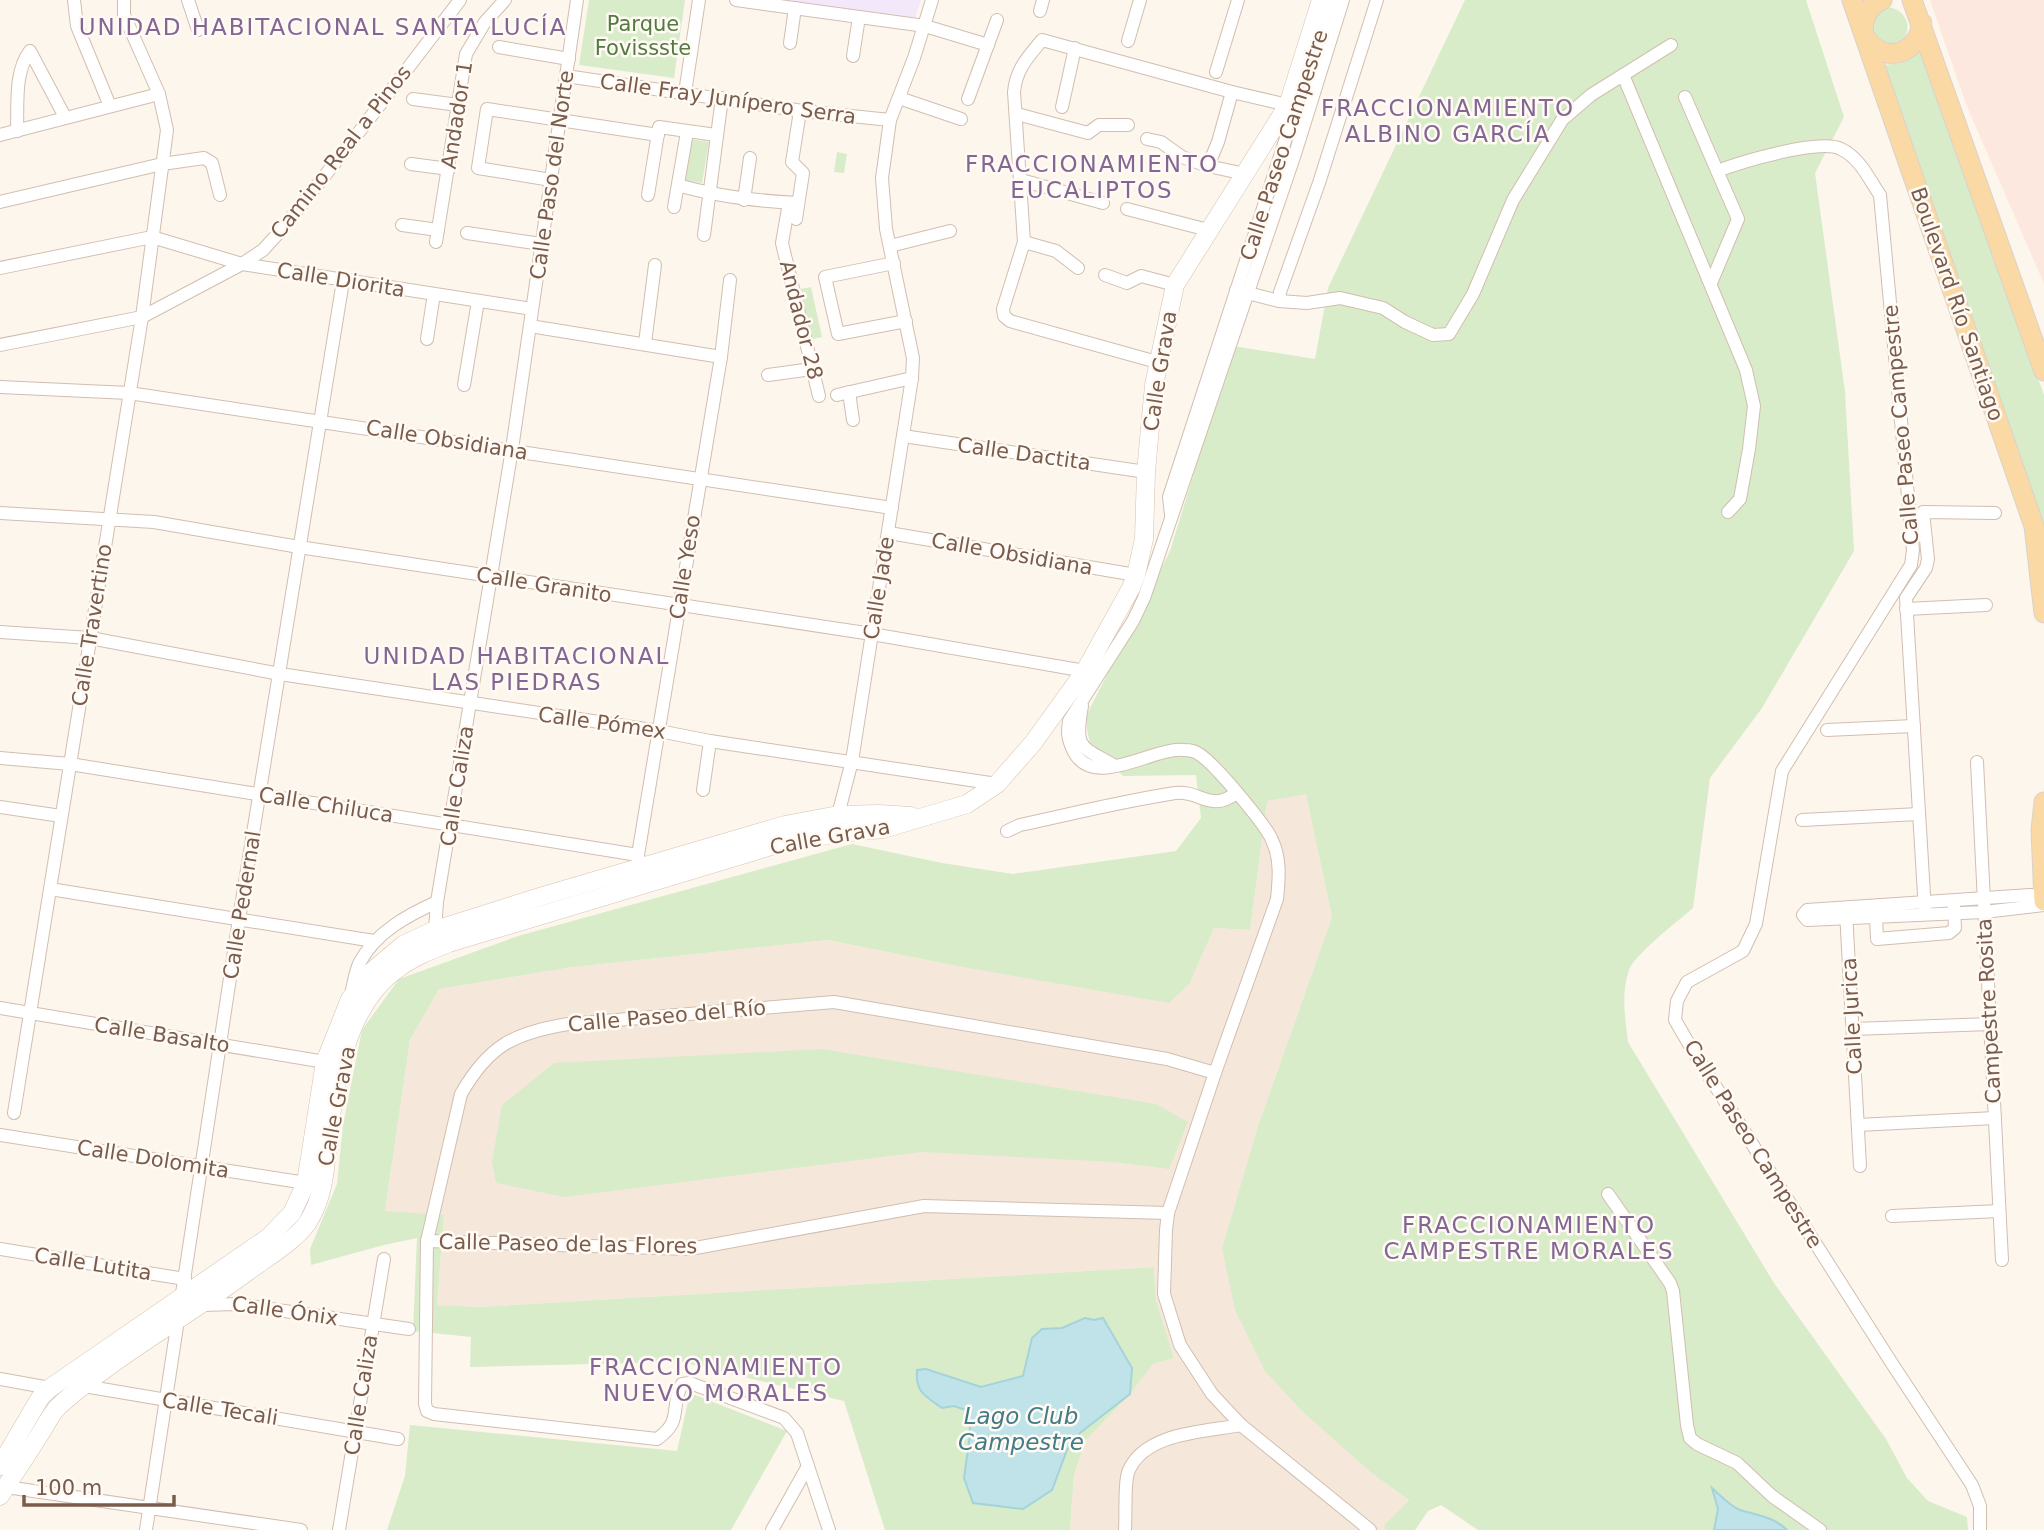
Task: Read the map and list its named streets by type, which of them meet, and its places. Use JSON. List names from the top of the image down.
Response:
{
  "streets": {
    "main road": ["Boulevard Río Santiago", "Calle Grava"],
    "street": [
      "Calle Fray Junípero Serra",
      "Andador 1",
      "Calle Paseo Campestre",
      "Camino Real a Pinos",
      "Calle Paso del Norte",
      "Calle Diorita",
      "Andador 28",
      "Calle Obsidiana",
      "Calle Dactita",
      "Calle Yeso",
      "Calle Granito",
      "Calle Jade",
      "Calle Travertino",
      "Calle Pómex",
      "Calle Caliza",
      "Calle Chiluca",
      "Calle Pedernal",
      "Campestre Rosita",
      "Calle Paseo del Río",
      "Calle Jurica",
      "Calle Basalto",
      "Calle Dolomita",
      "Calle Paseo de las Flores",
      "Calle Lutita",
      "Calle Ónix",
      "Calle Tecali"
    ]
  },
  "crossings": [
    ["Calle Fray Junípero Serra", "Calle Paso del Norte"],
    ["Calle Fray Junípero Serra", "Andador 28"],
    ["Calle Fray Junípero Serra", "Calle Jade"],
    ["Calle Paseo Campestre", "Calle Grava"],
    ["Calle Paseo Campestre", "Calle Paseo del Río"],
    ["Calle Paseo Campestre", "Calle Paseo de las Flores"],
    ["Camino Real a Pinos", "Calle Diorita"],
    ["Camino Real a Pinos", "Calle Travertino"],
    ["Calle Paso del Norte", "Calle Diorita"],
    ["Calle Paso del Norte", "Calle Caliza"],
    ["Calle Diorita", "Calle Travertino"],
    ["Calle Diorita", "Calle Caliza"],
    ["Calle Diorita", "Calle Pedernal"],
    ["Calle Grava", "Calle Obsidiana"],
    ["Calle Grava", "Calle Dactita"],
    ["Calle Grava", "Calle Yeso"],
    ["Calle Grava", "Calle Granito"],
    ["Calle Grava", "Calle Jade"],
    ["Calle Grava", "Calle Pómex"],
    ["Calle Grava", "Calle Caliza"],
    ["Calle Grava", "Calle Chiluca"],
    ["Calle Grava", "Calle Pedernal"],
    ["Calle Grava", "Calle Basalto"],
    ["Calle Grava", "Calle Dolomita"],
    ["Calle Grava", "Calle Lutita"],
    ["Calle Grava", "Calle Ónix"],
    ["Calle Grava", "Calle Tecali"],
    ["Calle Obsidiana", "Calle Yeso"],
    ["Calle Obsidiana", "Calle Jade"],
    ["Calle Obsidiana", "Calle Travertino"],
    ["Calle Obsidiana", "Calle Caliza"],
    ["Calle Obsidiana", "Calle Pedernal"],
    ["Calle Dactita", "Calle Jade"],
    ["Calle Yeso", "Calle Granito"],
    ["Calle Yeso", "Calle Pómex"],
    ["Calle Yeso", "Calle Chiluca"],
    ["Calle Granito", "Calle Jade"],
    ["Calle Granito", "Calle Travertino"],
    ["Calle Granito", "Calle Caliza"],
    ["Calle Granito", "Calle Pedernal"],
    ["Calle Jade", "Calle Pómex"],
    ["Calle Travertino", "Calle Pómex"],
    ["Calle Travertino", "Calle Chiluca"],
    ["Calle Travertino", "Calle Basalto"],
    ["Calle Pómex", "Calle Caliza"],
    ["Calle Pómex", "Calle Pedernal"],
    ["Calle Caliza", "Calle Chiluca"],
    ["Calle Caliza", "Calle Ónix"],
    ["Calle Caliza", "Calle Tecali"],
    ["Calle Chiluca", "Calle Pedernal"],
    ["Calle Pedernal", "Calle Basalto"],
    ["Calle Pedernal", "Calle Dolomita"],
    ["Calle Pedernal", "Calle Lutita"],
    ["Calle Pedernal", "Calle Tecali"],
    ["Calle Paseo del Río", "Calle Paseo de las Flores"]
  ],
  "districts": [
    "UNIDAD HABITACIONAL SANTA LUCÍA",
    "FRACCIONAMIENTO ALBINO GARCÍA",
    "FRACCIONAMIENTO EUCALIPTOS",
    "UNIDAD HABITACIONAL LAS PIEDRAS",
    "FRACCIONAMIENTO CAMPESTRE MORALES",
    "FRACCIONAMIENTO NUEVO MORALES"
  ],
  "water": ["Lago Club Campestre"],
  "parks": ["Parque Fovissste"],
  "scale_bar": "100 m"
}
